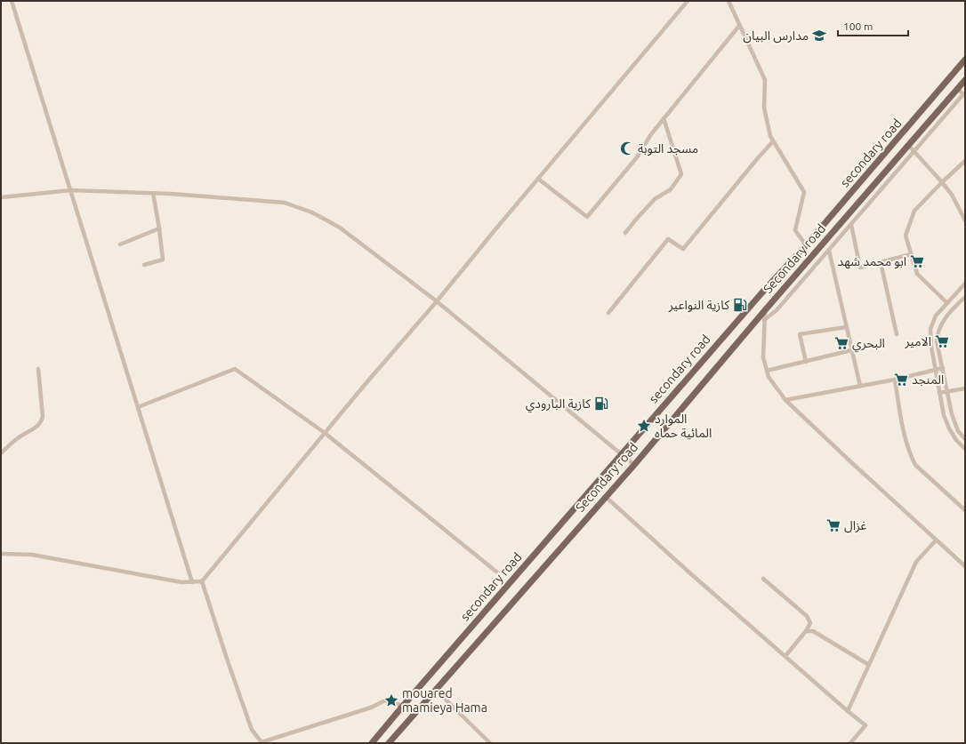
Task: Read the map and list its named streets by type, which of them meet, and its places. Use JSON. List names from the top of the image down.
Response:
{
  "streets": {
    "main road": ["secondary road", "Secondary road"]
  },
  "places": {
    "school or university": ["مدارس البيان"],
    "mosque": ["مسجد التوبة"],
    "supermarket": [
      "ابو محمد شهد",
      "الامير",
      "البحري",
      "المنجد",
      "غزال"
    ],
    "fuel station": ["كازية النواعير", "كازية البارودي"],
    "place": ["الموارد المائية حماه", "mouared mamieya Hama"]
  },
  "scale_bar": "100 m"
}
